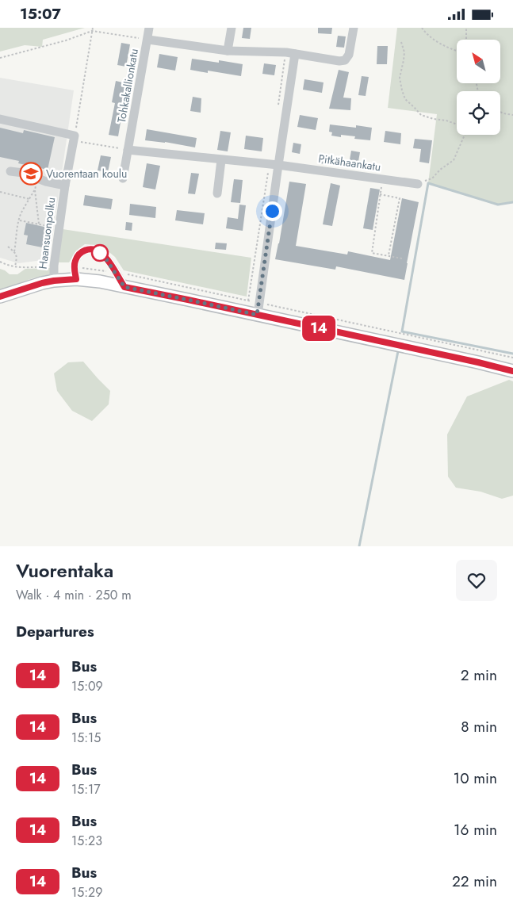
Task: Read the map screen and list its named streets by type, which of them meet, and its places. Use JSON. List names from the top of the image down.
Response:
{
  "streets": {
    "street": ["Tohkakallionkatu", "Pitkähaankatu", "Haansuonpolku"]
  },
  "places": {
    "school or university": ["Vuorentaan koulu"]
  },
  "lines": ["bus line 14"],
  "north": "top left",
  "page": {
    "status": "15:07",
    "on_map": "14",
    "heading": [
      ["Vuorentaka", "Walk · 4 min · 250 m"],
      "Departures"
    ],
    "list": [
      {
        "mark": "14",
        "name": "Bus",
        "note": "15:09",
        "value": "2 min"
      },
      {
        "mark": "14",
        "name": "Bus",
        "note": "15:15",
        "value": "8 min"
      },
      {
        "mark": "14",
        "name": "Bus",
        "note": "15:17",
        "value": "10 min"
      },
      {
        "mark": "14",
        "name": "Bus",
        "note": "15:23",
        "value": "16 min"
      },
      {
        "mark": "14",
        "name": "Bus",
        "note": "15:29",
        "value": "22 min"
      }
    ]
  }
}
